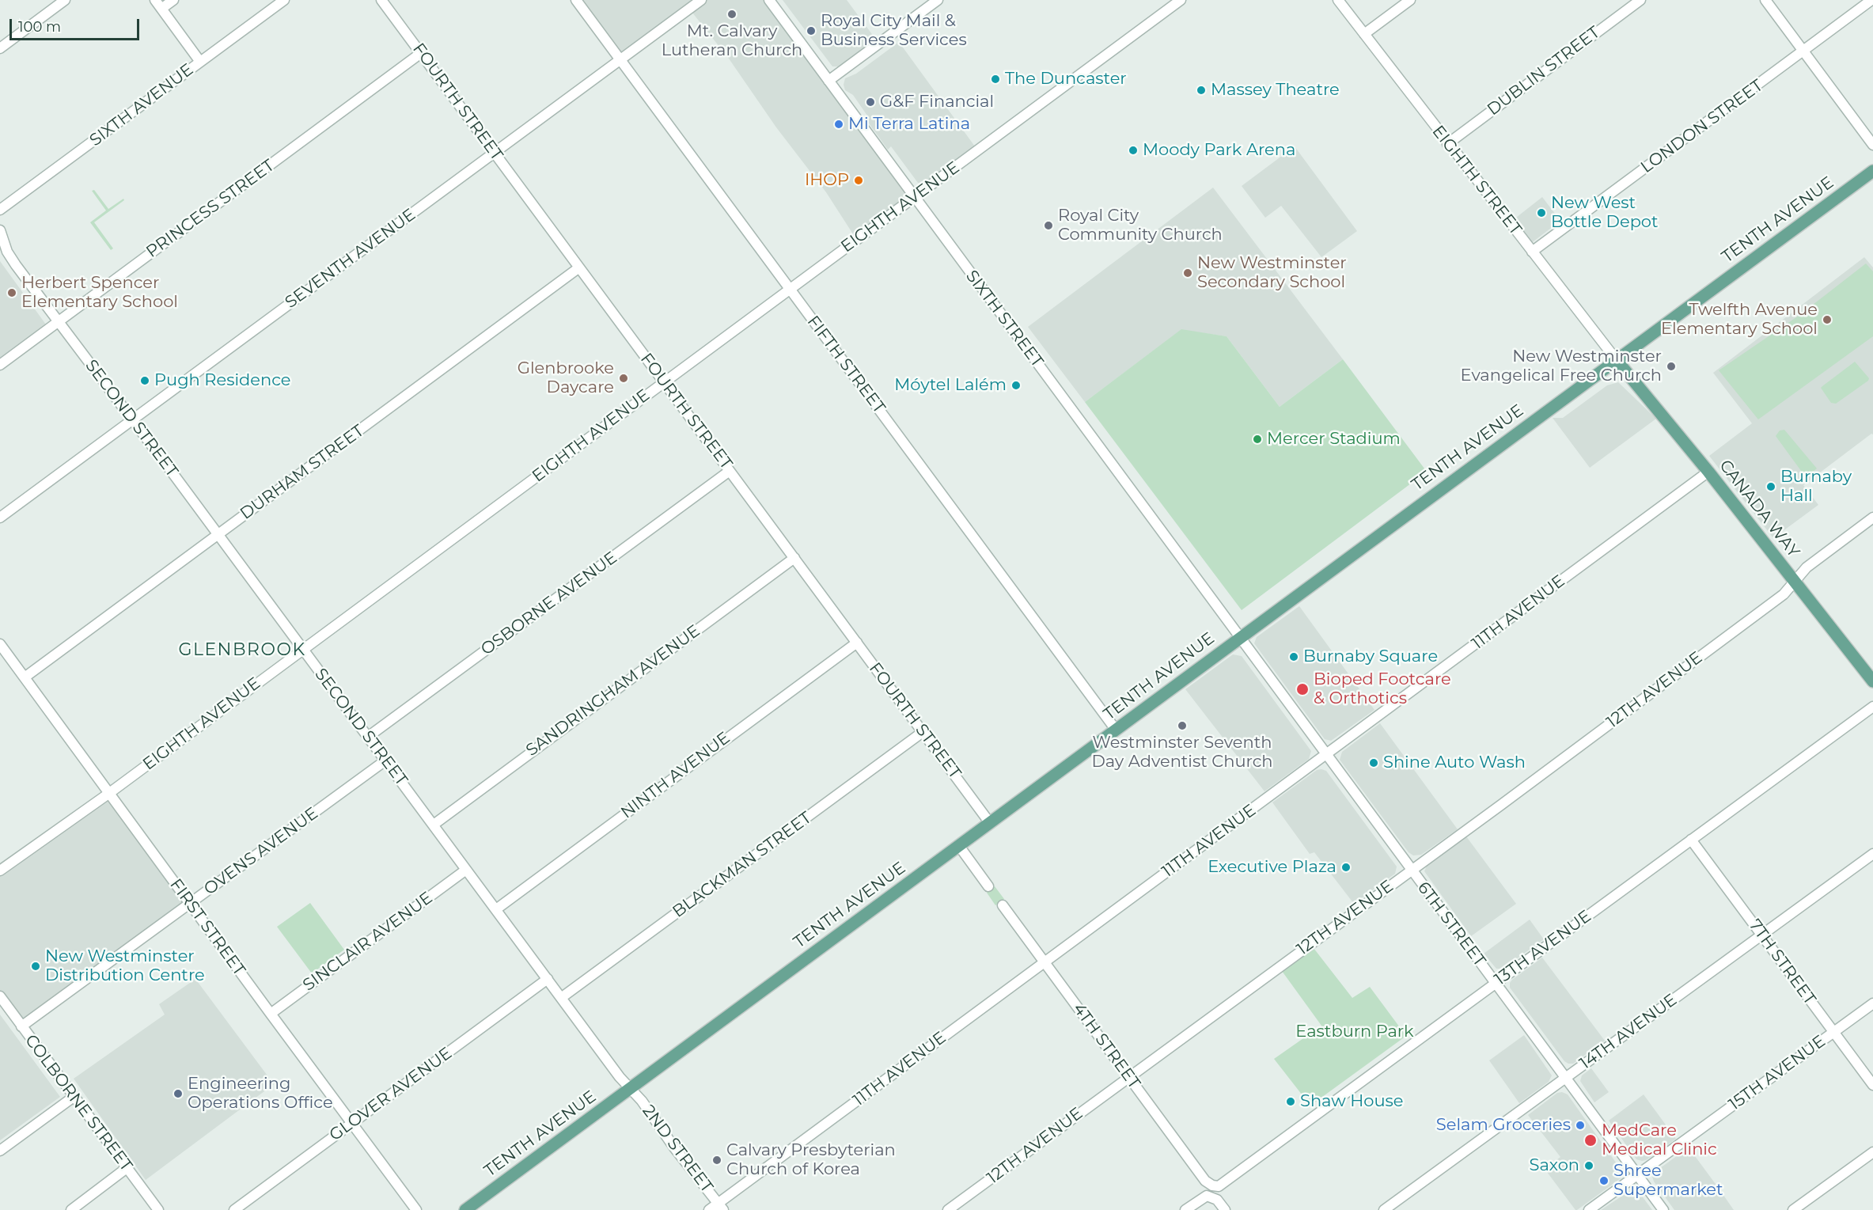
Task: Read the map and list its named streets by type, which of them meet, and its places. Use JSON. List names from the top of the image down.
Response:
{
  "streets": {
    "main road": ["TENTH AVENUE", "CANADA WAY"],
    "street": [
      "DUBLIN STREET",
      "FOURTH STREET",
      "SIXTH AVENUE",
      "LONDON STREET",
      "EIGHTH STREET",
      "EIGHTH AVENUE",
      "PRINCESS STREET",
      "SEVENTH AVENUE",
      "SIXTH STREET",
      "FIFTH STREET",
      "SECOND STREET",
      "DURHAM STREET",
      "OSBORNE AVENUE",
      "11TH AVENUE",
      "12TH AVENUE",
      "SANDRINGHAM AVENUE",
      "NINTH AVENUE",
      "OVENS AVENUE",
      "BLACKMAN STREET",
      "6TH STREET",
      "FIRST STREET",
      "SINCLAIR AVENUE",
      "13TH AVENUE",
      "7TH STREET",
      "14TH AVENUE",
      "4TH STREET",
      "15TH AVENUE",
      "GLOVER AVENUE",
      "COLBORNE STREET",
      "2ND STREET"
    ]
  },
  "crossings": [
    ["DUBLIN STREET", "EIGHTH STREET"],
    ["FOURTH STREET", "EIGHTH AVENUE"],
    ["FOURTH STREET", "PRINCESS STREET"],
    ["FOURTH STREET", "TENTH AVENUE"],
    ["FOURTH STREET", "SEVENTH AVENUE"],
    ["FOURTH STREET", "DURHAM STREET"],
    ["FOURTH STREET", "OSBORNE AVENUE"],
    ["FOURTH STREET", "SANDRINGHAM AVENUE"],
    ["FOURTH STREET", "NINTH AVENUE"],
    ["FOURTH STREET", "BLACKMAN STREET"],
    ["LONDON STREET", "EIGHTH STREET"],
    ["EIGHTH STREET", "TENTH AVENUE"],
    ["EIGHTH STREET", "CANADA WAY"],
    ["EIGHTH AVENUE", "SIXTH STREET"],
    ["EIGHTH AVENUE", "FIFTH STREET"],
    ["EIGHTH AVENUE", "SECOND STREET"],
    ["EIGHTH AVENUE", "FIRST STREET"],
    ["PRINCESS STREET", "SECOND STREET"],
    ["TENTH AVENUE", "SIXTH STREET"],
    ["TENTH AVENUE", "FIFTH STREET"],
    ["TENTH AVENUE", "SECOND STREET"],
    ["TENTH AVENUE", "CANADA WAY"],
    ["TENTH AVENUE", "6TH STREET"],
    ["TENTH AVENUE", "2ND STREET"],
    ["SEVENTH AVENUE", "FIFTH STREET"],
    ["SEVENTH AVENUE", "SECOND STREET"],
    ["SIXTH STREET", "6TH STREET"],
    ["SECOND STREET", "DURHAM STREET"],
    ["SECOND STREET", "OSBORNE AVENUE"],
    ["SECOND STREET", "SANDRINGHAM AVENUE"],
    ["SECOND STREET", "NINTH AVENUE"],
    ["SECOND STREET", "OVENS AVENUE"],
    ["SECOND STREET", "BLACKMAN STREET"],
    ["SECOND STREET", "SINCLAIR AVENUE"],
    ["SECOND STREET", "GLOVER AVENUE"],
    ["SECOND STREET", "2ND STREET"],
    ["DURHAM STREET", "FIRST STREET"],
    ["CANADA WAY", "11TH AVENUE"],
    ["CANADA WAY", "12TH AVENUE"],
    ["11TH AVENUE", "6TH STREET"],
    ["11TH AVENUE", "4TH STREET"],
    ["11TH AVENUE", "2ND STREET"],
    ["12TH AVENUE", "6TH STREET"],
    ["12TH AVENUE", "4TH STREET"],
    ["OVENS AVENUE", "FIRST STREET"],
    ["OVENS AVENUE", "COLBORNE STREET"],
    ["6TH STREET", "13TH AVENUE"],
    ["6TH STREET", "14TH AVENUE"],
    ["6TH STREET", "15TH AVENUE"],
    ["FIRST STREET", "SINCLAIR AVENUE"],
    ["FIRST STREET", "GLOVER AVENUE"],
    ["13TH AVENUE", "7TH STREET"],
    ["13TH AVENUE", "4TH STREET"],
    ["7TH STREET", "14TH AVENUE"],
    ["7TH STREET", "15TH AVENUE"]
  ],
  "districts": ["GLENBROOK"],
  "parks": ["Eastburn Park"],
  "places": [
    "Mt. Calvary Lutheran Church",
    "Royal City Mail & Business Services",
    "The Duncaster",
    "Massey Theatre",
    "G&F Financial",
    "Mi Terra Latina",
    "Moody Park Arena",
    "IHOP",
    "New West Bottle Depot",
    "Royal City Community Church",
    "New Westminster Secondary School",
    "Herbert Spencer Elementary School",
    "Twelfth Avenue Elementary School",
    "New Westminster Evangelical Free Church",
    "Glenbrooke Daycare",
    "Pugh Residence",
    "Móytel Lalém",
    "Mercer Stadium",
    "Burnaby Hall",
    "Burnaby Square",
    "Bioped Footcare & Orthotics",
    "Westminster Seventh Day Adventist Church",
    "Shine Auto Wash",
    "Executive Plaza",
    "New Westminster Distribution Centre",
    "Engineering Operations Office",
    "Shaw House",
    "Selam Groceries",
    "MedCare Medical Clinic",
    "Calvary Presbyterian Church of Korea",
    "Saxon",
    "Shree Supermarket"
  ],
  "scale_bar": "100 m"
}
